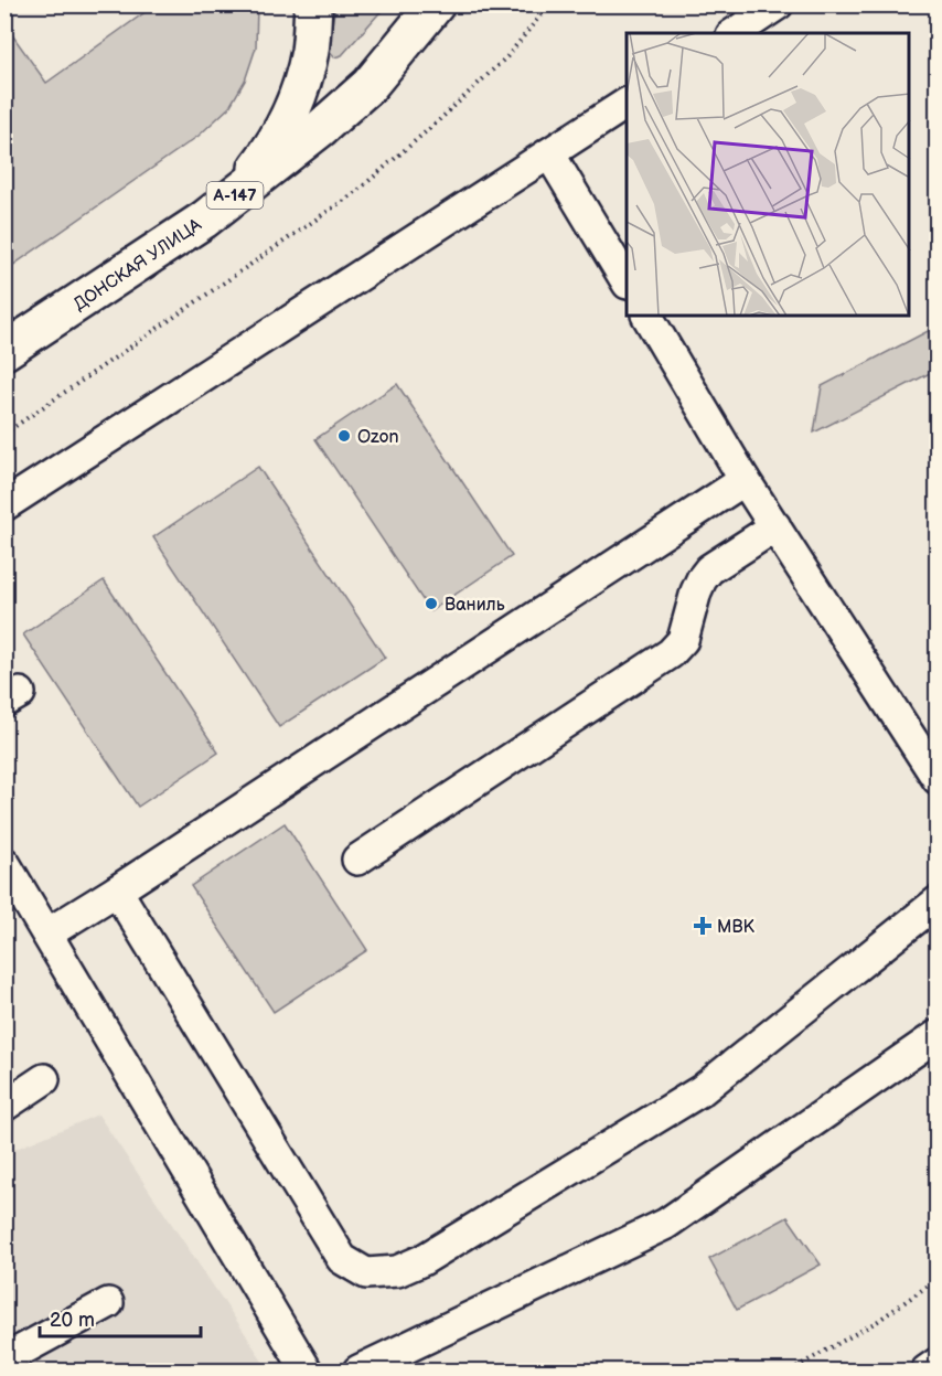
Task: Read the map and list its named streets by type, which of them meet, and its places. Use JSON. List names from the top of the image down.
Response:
{
  "streets": {
    "main road": ["А-147", "ДОНСКАЯ УЛИЦА"]
  },
  "crossings": [
    ["А-147", "ДОНСКАЯ УЛИЦА"]
  ],
  "places": {
    "other": ["Ozon", "Ваниль"],
    "health": ["МВК"]
  },
  "scale_bar": "20 m"
}
